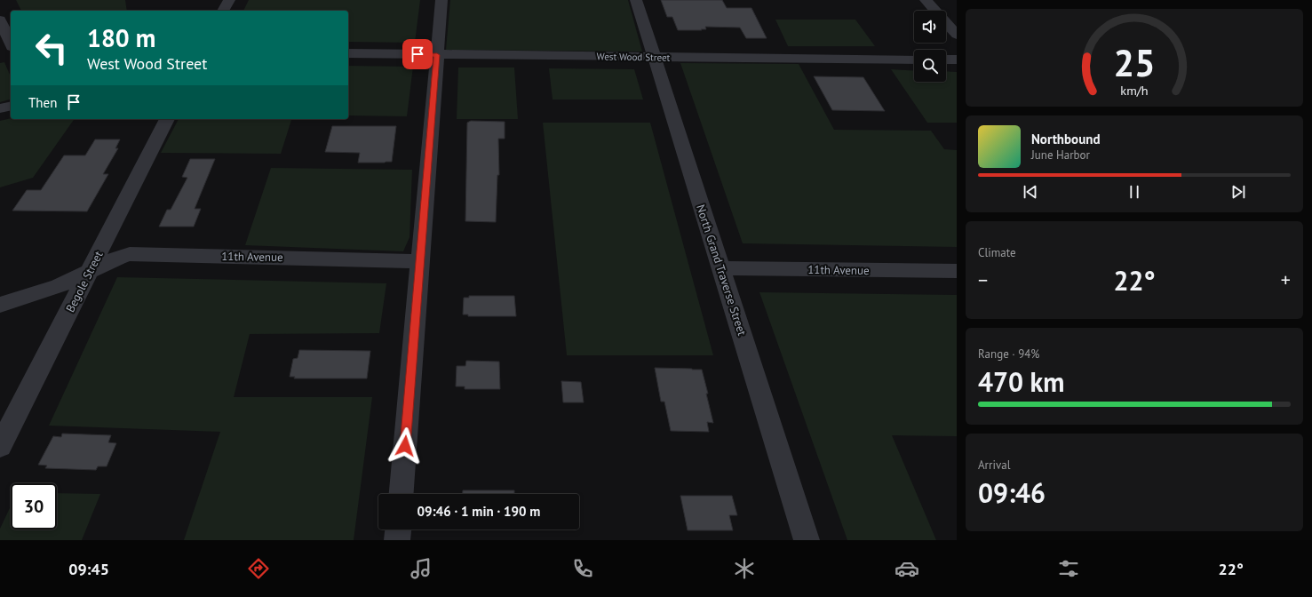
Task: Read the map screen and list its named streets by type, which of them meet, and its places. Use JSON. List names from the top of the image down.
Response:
{
  "streets": {
    "street": [
      "West Wood Street",
      "11th Avenue",
      "North Grand Traverse Street",
      "Begole Street"
    ]
  },
  "crossings": [
    ["West Wood Street", "North Grand Traverse Street"],
    ["11th Avenue", "North Grand Traverse Street"],
    ["11th Avenue", "Begole Street"]
  ],
  "page": {
    "turn": ["180 m", "West Wood Street"],
    "then": "Then",
    "song": ["Northbound", "June Harbor"],
    "tile": [
      "Climate",
      ["Range · 94%", "470 km"],
      ["Arrival", "09:46"]
    ],
    "heat": ["−", "22°", "+"],
    "limit": "30",
    "trip": "09:46 · 1 min · 190 m",
    "tabs": ["09:45", "22°"],
    "gauge": ["25", "km/h"]
  }
}
